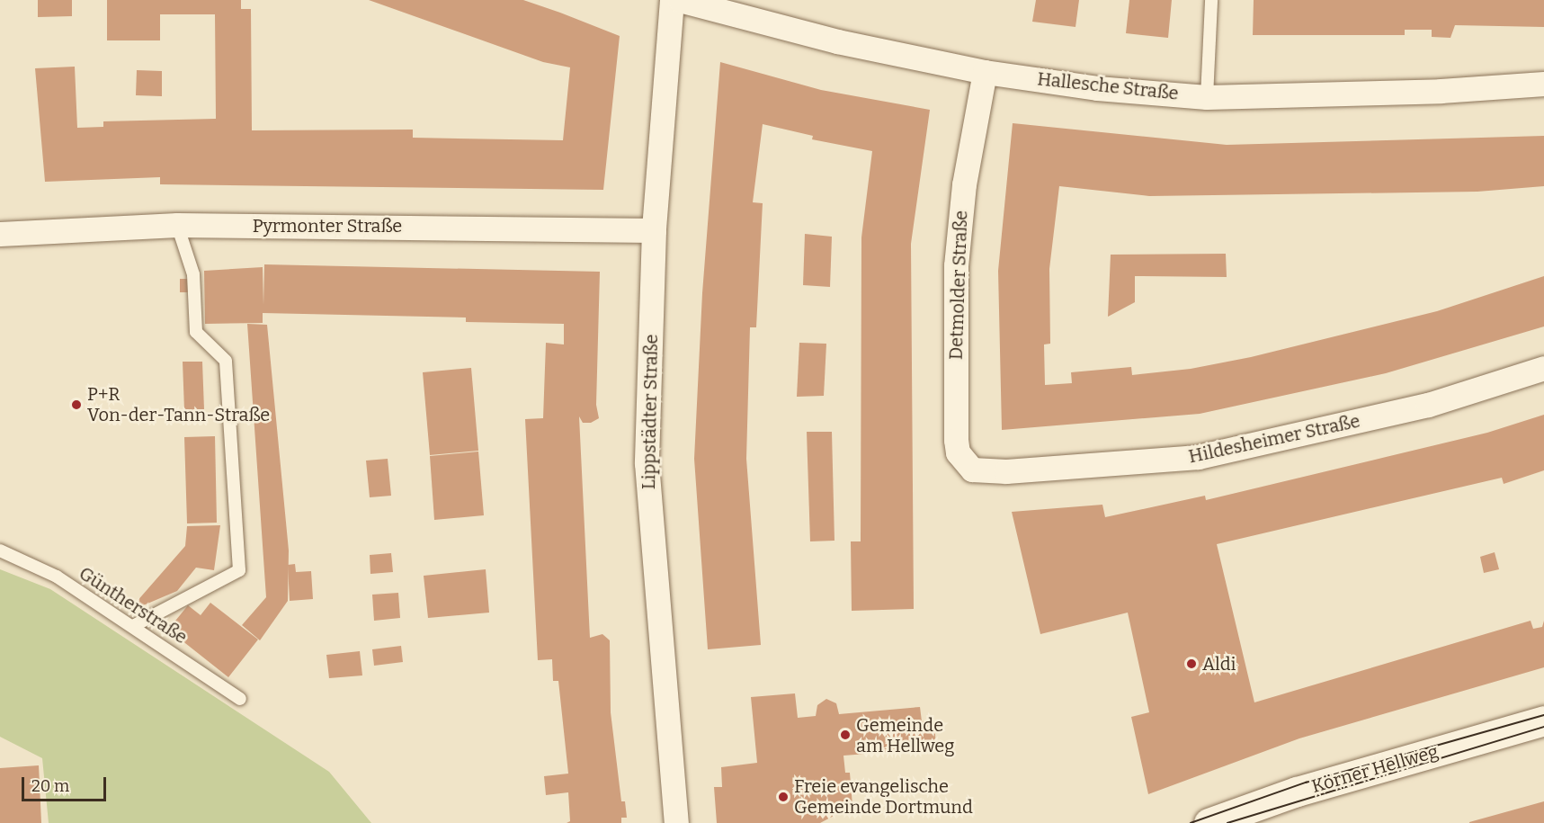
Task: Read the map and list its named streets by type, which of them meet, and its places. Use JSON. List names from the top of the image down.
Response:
{
  "streets": {
    "main road": ["Körner Hellweg"],
    "street": [
      "Hallesche Straße",
      "Pyrmonter Straße",
      "Detmolder Straße",
      "Lippstädter Straße",
      "Hildesheimer Straße"
    ],
    "lane": ["Güntherstraße"]
  },
  "crossings": [
    ["Hallesche Straße", "Detmolder Straße"],
    ["Pyrmonter Straße", "Lippstädter Straße"],
    ["Detmolder Straße", "Hildesheimer Straße"]
  ],
  "places": [
    "P+R Von-der-Tann-Straße",
    "Aldi",
    "Gemeinde am Hellweg",
    "Freie evangelische Gemeinde Dortmund"
  ],
  "scale_bar": "20 m"
}
